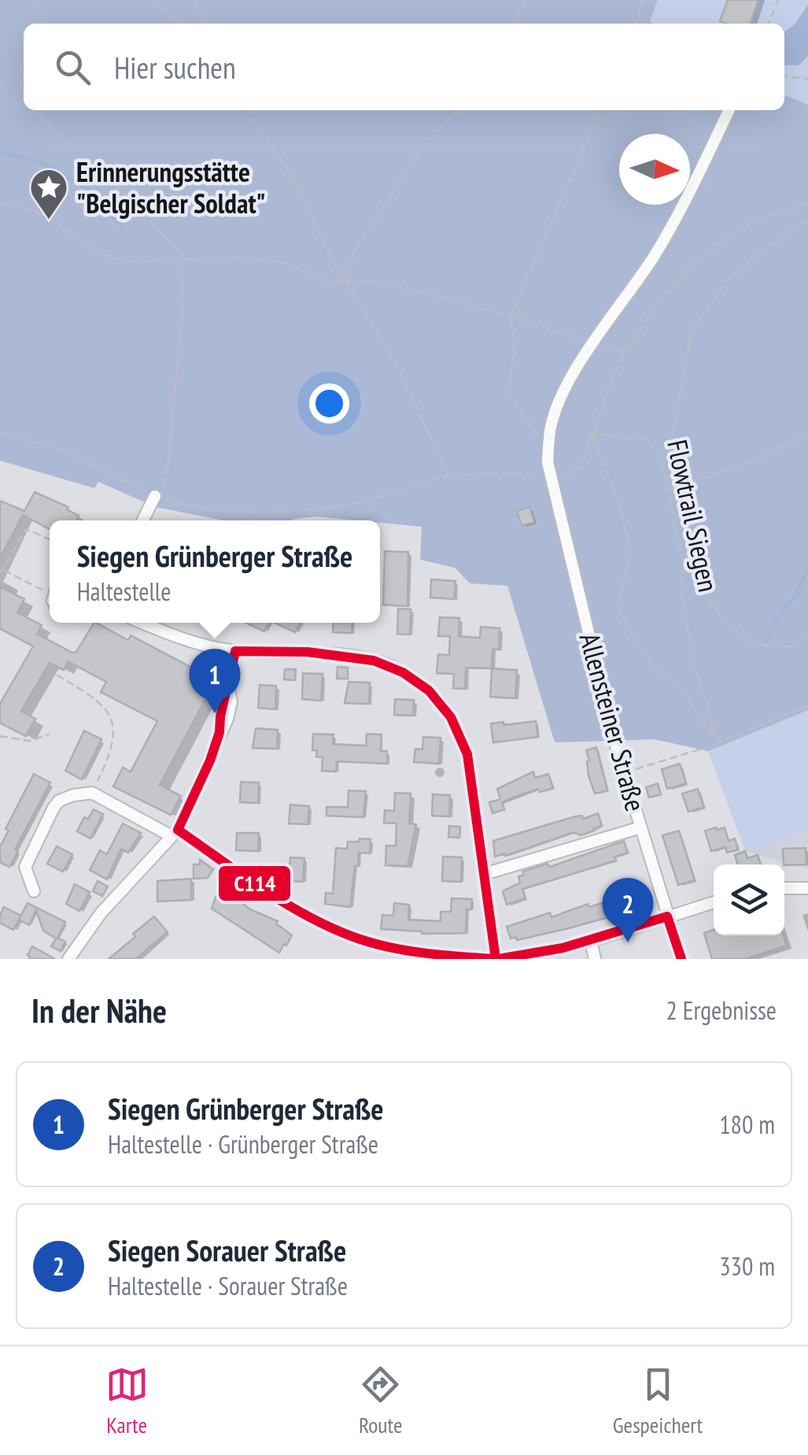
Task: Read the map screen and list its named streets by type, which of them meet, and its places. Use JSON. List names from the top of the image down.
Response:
{
  "streets": {
    "street": ["Allensteiner Straße"],
    "path": ["Flowtrail Siegen"]
  },
  "places": {
    "place": ["Erinnerungsstätte \"Belgischer Soldat\""]
  },
  "lines": ["transit line C114"],
  "north": "right",
  "page": {
    "search": "Hier suchen",
    "popup": ["Siegen Grünberger Straße", "Haltestelle"],
    "pins": ["1", "2"],
    "heading": ["In der Nähe", "2 Ergebnisse"],
    "list": [
      {
        "mark": "1",
        "name": "Siegen Grünberger Straße",
        "note": "Haltestelle · Grünberger Straße",
        "value": "180 m"
      },
      {
        "mark": "2",
        "name": "Siegen Sorauer Straße",
        "note": "Haltestelle · Sorauer Straße",
        "value": "330 m"
      }
    ],
    "nav": ["Karte", "Route", "Gespeichert"]
  }
}
